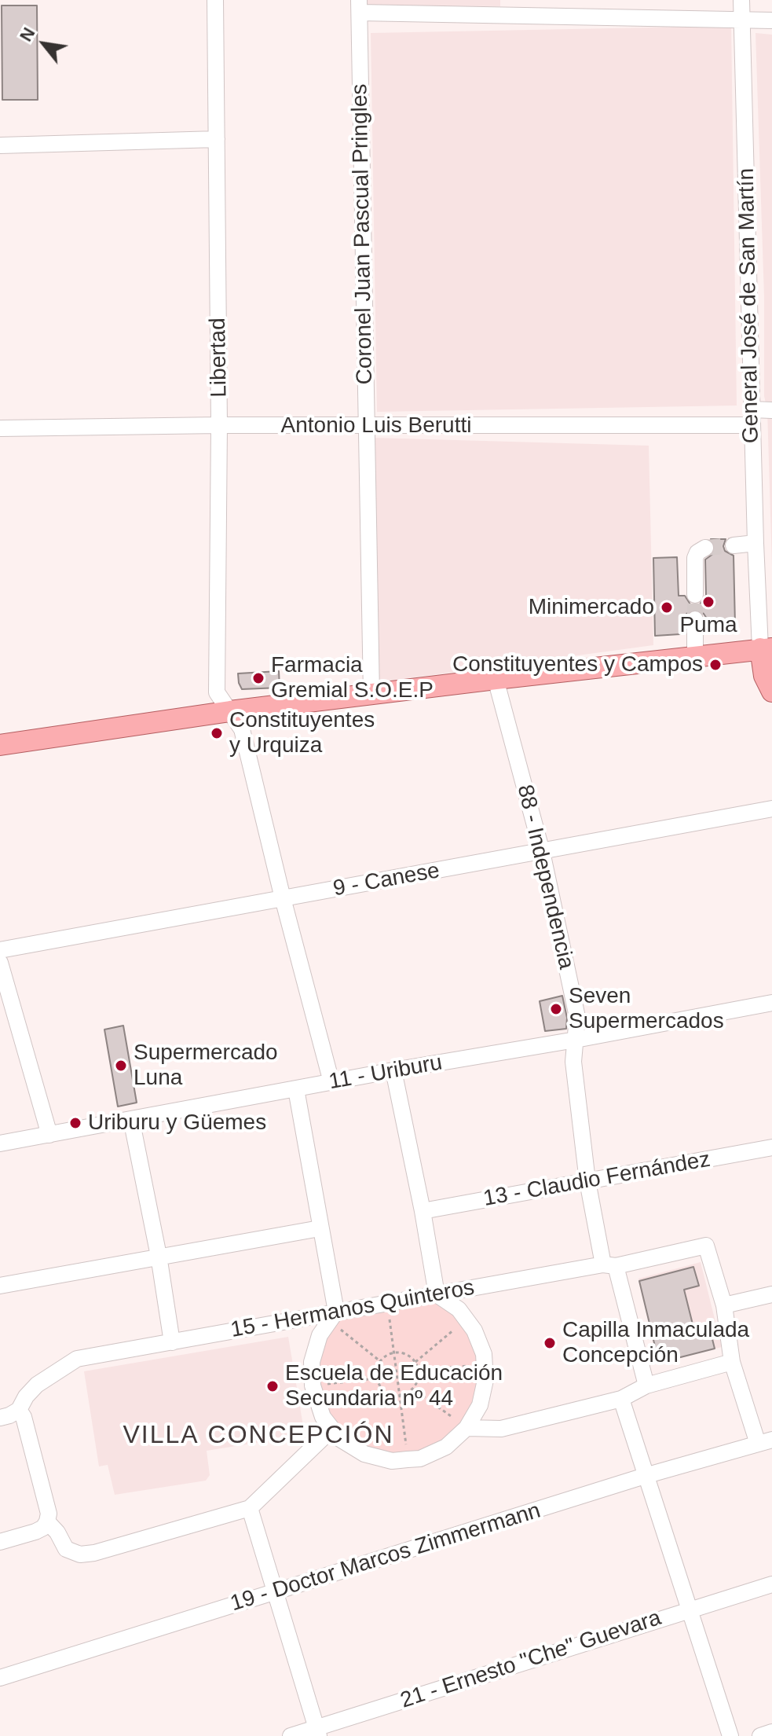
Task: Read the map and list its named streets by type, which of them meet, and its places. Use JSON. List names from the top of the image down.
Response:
{
  "streets": {
    "street": [
      "Coronel Juan Pascual Pringles",
      "General José de San Martín",
      "Libertad",
      "Antonio Luis Berutti",
      "88 - Independencia",
      "9 - Canese",
      "11 - Uriburu",
      "13 - Claudio Fernández",
      "15 - Hermanos Quinteros",
      "19 - Doctor Marcos Zimmermann",
      "21 - Ernesto \"Che\" Guevara"
    ]
  },
  "crossings": [
    ["Coronel Juan Pascual Pringles", "Antonio Luis Berutti"],
    ["General José de San Martín", "Antonio Luis Berutti"],
    ["Libertad", "Antonio Luis Berutti"],
    ["Libertad", "9 - Canese"],
    ["Libertad", "11 - Uriburu"],
    ["88 - Independencia", "9 - Canese"],
    ["88 - Independencia", "11 - Uriburu"],
    ["88 - Independencia", "13 - Claudio Fernández"],
    ["88 - Independencia", "15 - Hermanos Quinteros"]
  ],
  "districts": ["VILLA CONCEPCIÓN"],
  "places": [
    "Puma",
    "Minimercado",
    "Constituyentes y Campos",
    "Farmacia Gremial S.O.E.P",
    "Constituyentes y Urquiza",
    "Seven Supermercados",
    "Supermercado Luna",
    "Uriburu y Güemes",
    "Capilla Inmaculada Concepción",
    "Escuela de Educación Secundaria nº 44"
  ],
  "north": "top left"
}
